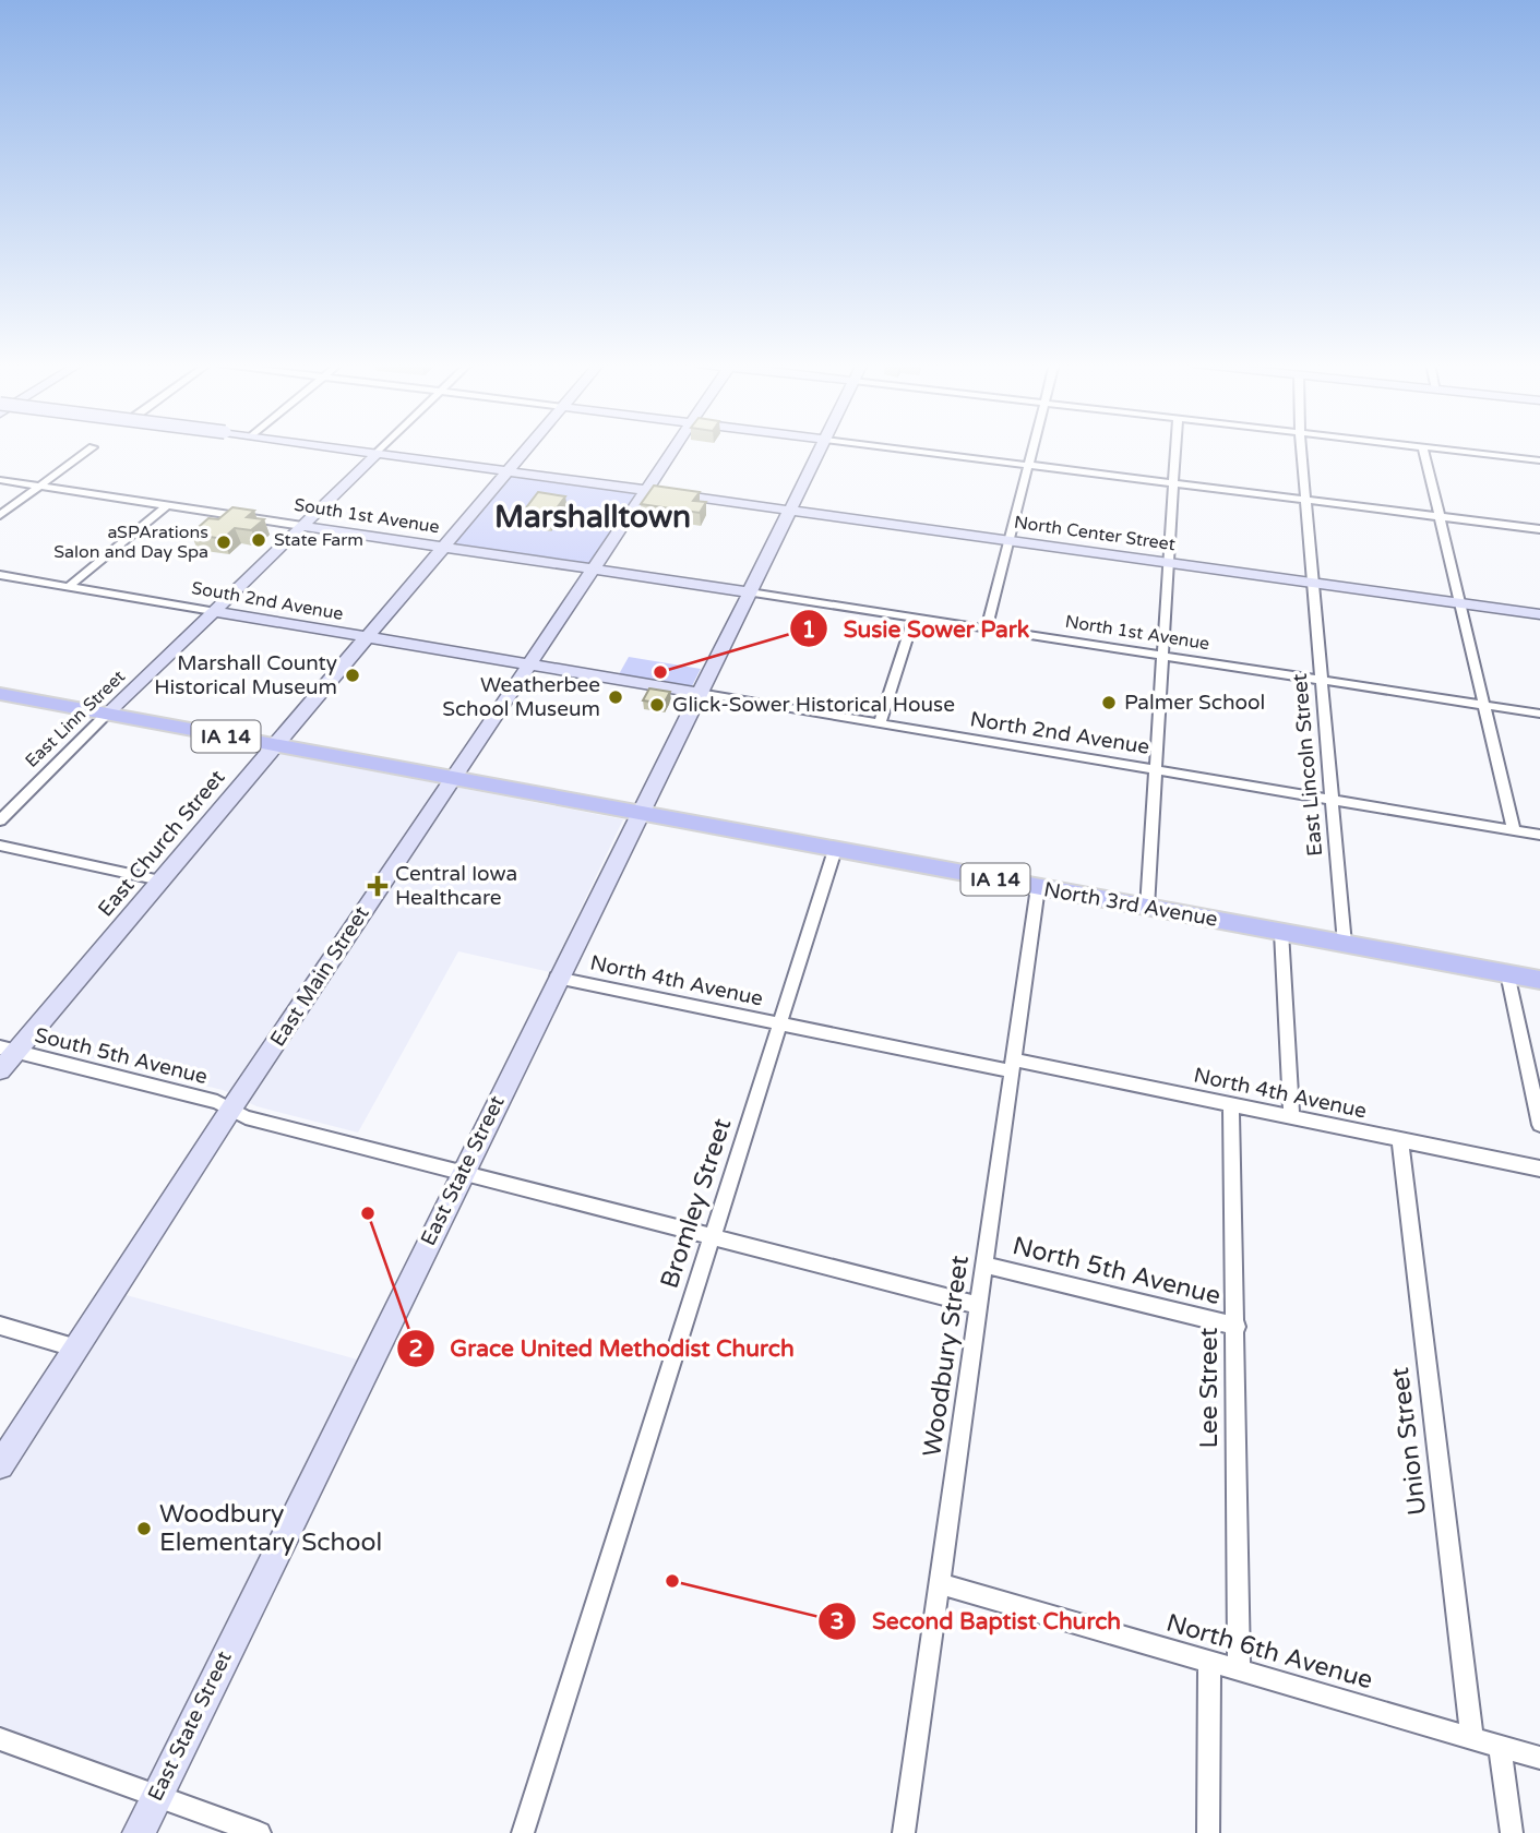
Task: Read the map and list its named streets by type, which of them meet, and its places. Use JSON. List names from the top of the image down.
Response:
{
  "streets": {
    "main road": ["IA 14", "North 3rd Avenue"],
    "street": [
      "South 1st Avenue",
      "North Center Street",
      "South 2nd Avenue",
      "North 1st Avenue",
      "East Linn Street",
      "North 2nd Avenue",
      "East Lincoln Street",
      "East Church Street",
      "East Main Street",
      "North 4th Avenue",
      "South 5th Avenue",
      "East State Street",
      "Bromley Street",
      "North 5th Avenue",
      "Woodbury Street",
      "Lee Street",
      "Union Street",
      "North 6th Avenue"
    ]
  },
  "crossings": [
    ["South 1st Avenue", "North 1st Avenue"],
    ["South 1st Avenue", "East Linn Street"],
    ["South 1st Avenue", "East Church Street"],
    ["South 1st Avenue", "East Main Street"],
    ["North Center Street", "East Linn Street"],
    ["North Center Street", "East Lincoln Street"],
    ["North Center Street", "East Church Street"],
    ["North Center Street", "East Main Street"],
    ["North Center Street", "East State Street"],
    ["South 2nd Avenue", "East Linn Street"],
    ["South 2nd Avenue", "North 2nd Avenue"],
    ["South 2nd Avenue", "East Church Street"],
    ["South 2nd Avenue", "East Main Street"],
    ["North 1st Avenue", "East Lincoln Street"],
    ["North 1st Avenue", "East Main Street"],
    ["North 1st Avenue", "East State Street"],
    ["East Linn Street", "IA 14"],
    ["North 2nd Avenue", "East Lincoln Street"],
    ["North 2nd Avenue", "East Main Street"],
    ["North 2nd Avenue", "East State Street"],
    ["IA 14", "East Church Street"],
    ["IA 14", "North 3rd Avenue"],
    ["IA 14", "East Main Street"],
    ["East Lincoln Street", "North 3rd Avenue"],
    ["East Church Street", "South 5th Avenue"],
    ["North 3rd Avenue", "East Main Street"],
    ["North 3rd Avenue", "East State Street"],
    ["North 3rd Avenue", "Bromley Street"],
    ["North 3rd Avenue", "Woodbury Street"],
    ["East Main Street", "South 5th Avenue"],
    ["North 4th Avenue", "East State Street"],
    ["North 4th Avenue", "Bromley Street"],
    ["North 4th Avenue", "Woodbury Street"],
    ["North 4th Avenue", "Lee Street"],
    ["North 4th Avenue", "Union Street"],
    ["North 5th Avenue", "Woodbury Street"],
    ["North 5th Avenue", "Lee Street"],
    ["Woodbury Street", "North 6th Avenue"],
    ["Lee Street", "North 6th Avenue"],
    ["Union Street", "North 6th Avenue"]
  ],
  "districts": ["Marshalltown"],
  "places": {
    "other": [
      "State Farm",
      "aSPArations Salon and Day Spa",
      "Susie Sower Park",
      "Marshall County Historical Museum",
      "Weatherbee School Museum",
      "Palmer School",
      "Glick-Sower Historical House",
      "Grace United Methodist Church",
      "Woodbury Elementary School",
      "Second Baptist Church"
    ],
    "health": ["Central Iowa Healthcare"]
  }
}
